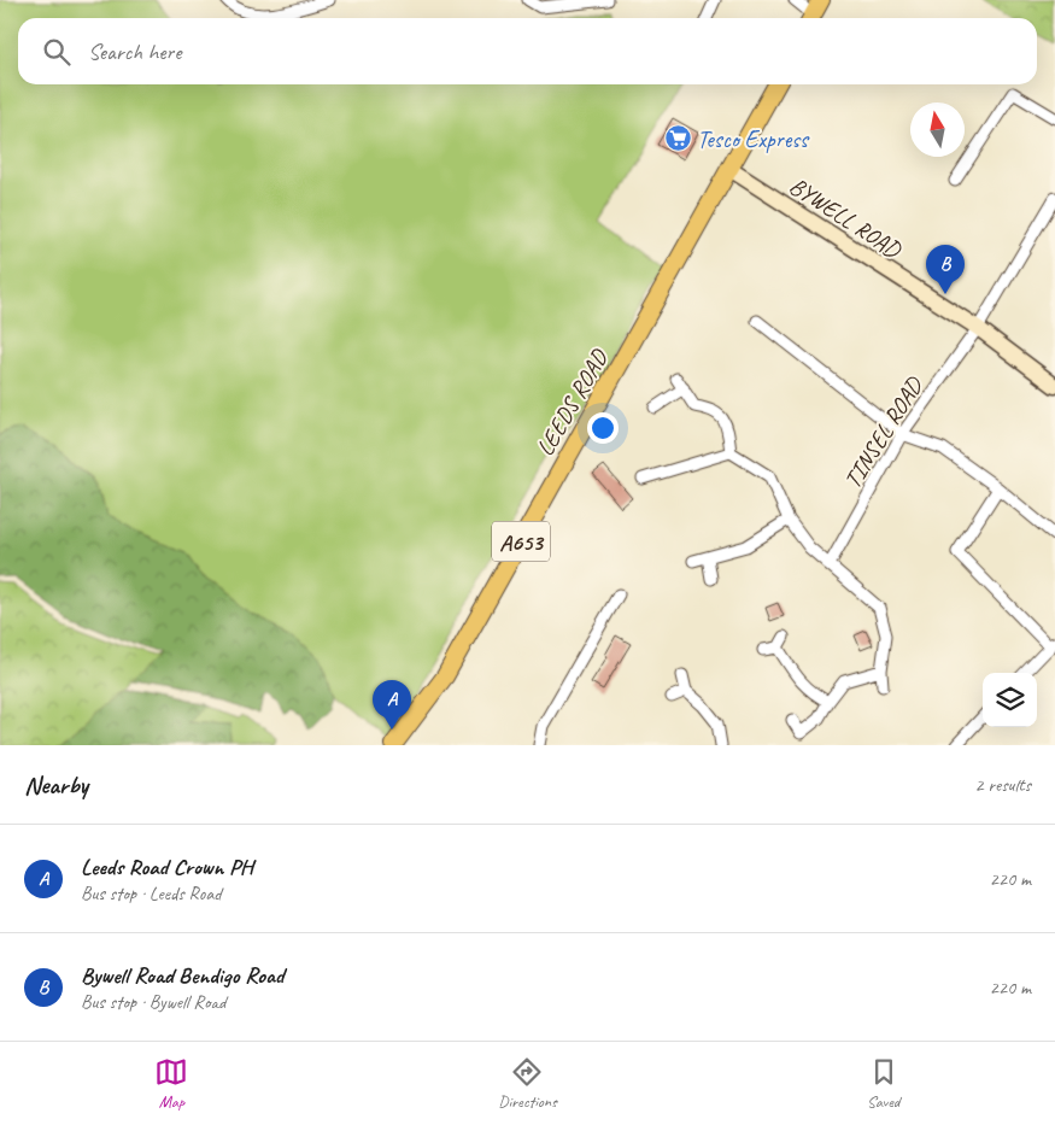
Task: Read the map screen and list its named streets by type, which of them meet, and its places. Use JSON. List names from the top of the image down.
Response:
{
  "streets": {
    "main road": ["LEEDS ROAD", "A653"],
    "street": ["BYWELL ROAD", "TINSEL ROAD"]
  },
  "crossings": [
    ["BYWELL ROAD", "LEEDS ROAD"],
    ["BYWELL ROAD", "TINSEL ROAD"]
  ],
  "places": {
    "supermarket": ["Tesco Express"]
  },
  "north": "top",
  "page": {
    "search": "Search here",
    "pins": ["B", "A"],
    "heading": ["Nearby", "2 results"],
    "list": [
      {
        "mark": "A",
        "name": "Leeds Road Crown PH",
        "note": "Bus stop · Leeds Road",
        "value": "220 m"
      },
      {
        "mark": "B",
        "name": "Bywell Road Bendigo Road",
        "note": "Bus stop · Bywell Road",
        "value": "220 m"
      }
    ],
    "nav": ["Map", "Directions", "Saved"]
  }
}
